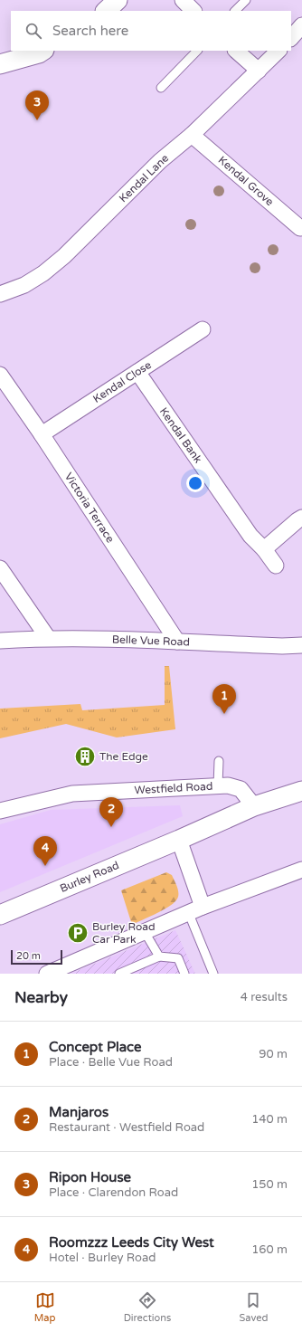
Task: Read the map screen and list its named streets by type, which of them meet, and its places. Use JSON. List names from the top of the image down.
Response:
{
  "streets": {
    "street": [
      "Kendal Lane",
      "Kendal Grove",
      "Kendal Close",
      "Kendal Bank",
      "Victoria Terrace",
      "Belle Vue Road",
      "Westfield Road",
      "Burley Road"
    ]
  },
  "crossings": [
    ["Kendal Lane", "Kendal Grove"],
    ["Kendal Close", "Kendal Bank"],
    ["Kendal Close", "Victoria Terrace"],
    ["Victoria Terrace", "Belle Vue Road"],
    ["Westfield Road", "Burley Road"]
  ],
  "places": {
    "building": ["The Edge"],
    "parking": ["Burley Road Car Park"]
  },
  "scale_bar": "20 m",
  "page": {
    "search": "Search here",
    "pins": [
      "3",
      "1",
      "2",
      "4"
    ],
    "scale": "20 m",
    "heading": ["Nearby", "4 results"],
    "list": [
      {
        "mark": "1",
        "name": "Concept Place",
        "note": "Place · Belle Vue Road",
        "value": "90 m"
      },
      {
        "mark": "2",
        "name": "Manjaros",
        "note": "Restaurant · Westfield Road",
        "value": "140 m"
      },
      {
        "mark": "3",
        "name": "Ripon House",
        "note": "Place · Clarendon Road",
        "value": "150 m"
      },
      {
        "mark": "4",
        "name": "Roomzzz Leeds City West",
        "note": "Hotel · Burley Road",
        "value": "160 m"
      }
    ],
    "nav": ["Map", "Directions", "Saved"]
  }
}
